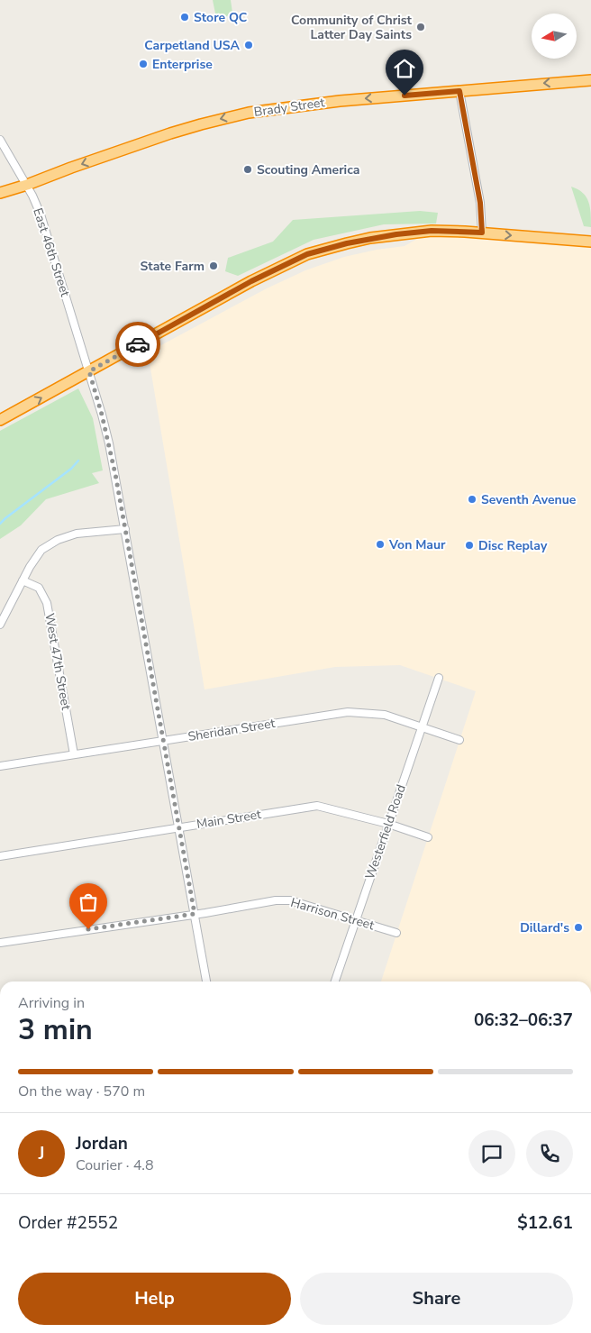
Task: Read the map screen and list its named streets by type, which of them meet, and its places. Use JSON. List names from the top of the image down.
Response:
{
  "streets": {
    "highway": ["Brady Street"],
    "street": [
      "East 46th Street",
      "West 47th Street",
      "Sheridan Street",
      "Main Street",
      "Westerfield Road",
      "Harrison Street"
    ]
  },
  "crossings": [
    ["Brady Street", "East 46th Street"],
    ["East 46th Street", "Sheridan Street"],
    ["East 46th Street", "Main Street"],
    ["East 46th Street", "Harrison Street"],
    ["West 47th Street", "Sheridan Street"],
    ["Sheridan Street", "Westerfield Road"],
    ["Main Street", "Westerfield Road"],
    ["Westerfield Road", "Harrison Street"]
  ],
  "one_way": ["Brady Street"],
  "places": [
    "Store QC",
    "Community of Christ Latter Day Saints",
    "Carpetland USA",
    "Enterprise",
    "Scouting America",
    "State Farm",
    "Seventh Avenue",
    "Von Maur",
    "Disc Replay",
    "Dillard's"
  ],
  "north": "left",
  "page": {
    "heading": ["3 min", "Arriving in", "06:32–06:37"],
    "panel": [
      "Jordan",
      "Courier · 4.8",
      "Order #2552",
      "$12.61"
    ],
    "bar": "On the way · 570 m",
    "round": "J",
    "buttons": ["Help", "Share"]
  }
}
